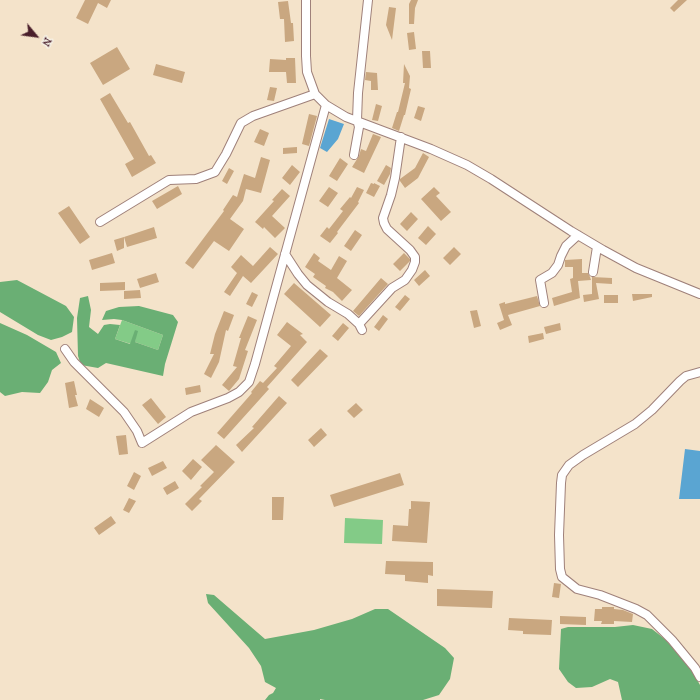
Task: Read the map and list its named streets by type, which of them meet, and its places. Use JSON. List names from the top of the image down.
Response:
{
  "north": "bottom right"
}
